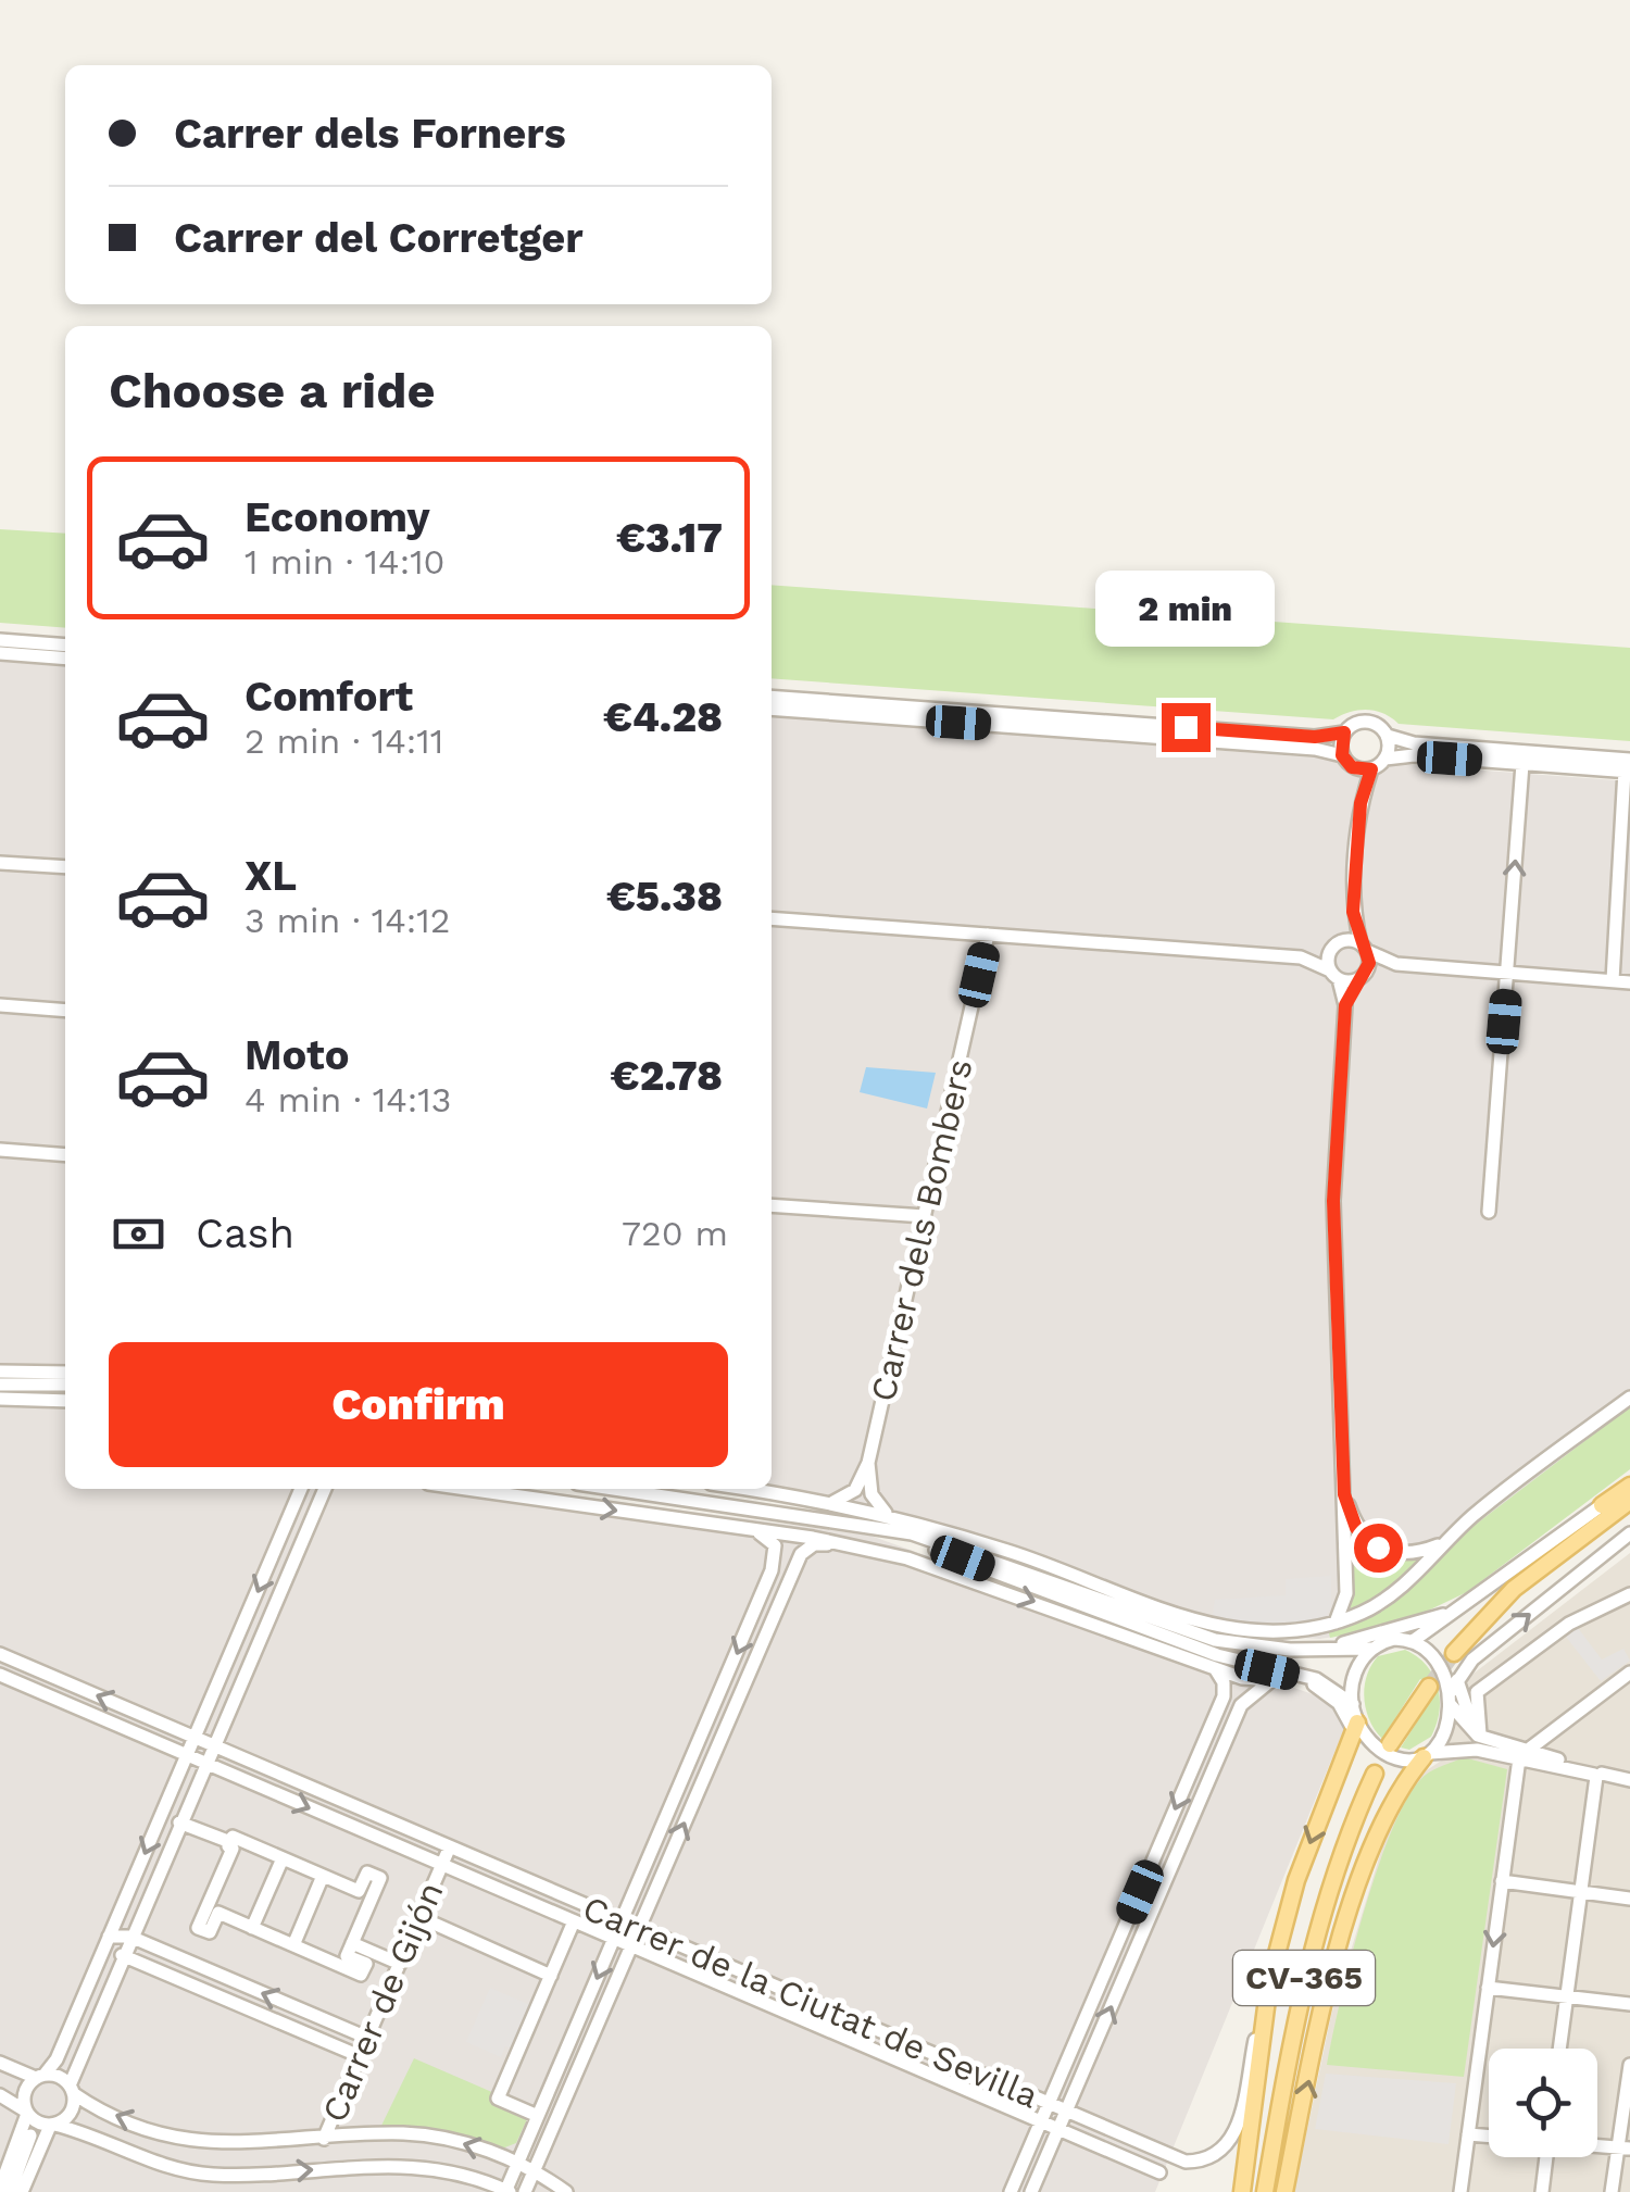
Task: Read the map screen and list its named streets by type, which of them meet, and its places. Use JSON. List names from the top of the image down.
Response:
{
  "streets": {
    "main road": ["CV-365"],
    "street": ["Carrer dels Bombers", "Carrer de Gijón", "Carrer de la Ciutat de Sevilla"]
  },
  "crossings": [
    ["Carrer de Gijón", "Carrer de la Ciutat de Sevilla"]
  ],
  "page": {
    "banner": ["Carrer dels Forners", "Carrer del Corretger"],
    "heading": "Choose a ride",
    "list": [
      {
        "name": "Economy",
        "note": "1 min · 14:10",
        "value": "€3.17"
      },
      {
        "name": "Comfort",
        "note": "2 min · 14:11",
        "value": "€4.28"
      },
      {
        "name": "XL",
        "note": "3 min · 14:12",
        "value": "€5.38"
      },
      {
        "name": "Moto",
        "note": "4 min · 14:13",
        "value": "€2.78"
      }
    ],
    "bubble": "2 min",
    "pay": ["Cash", "720 m"],
    "buttons": "Confirm"
  }
}
